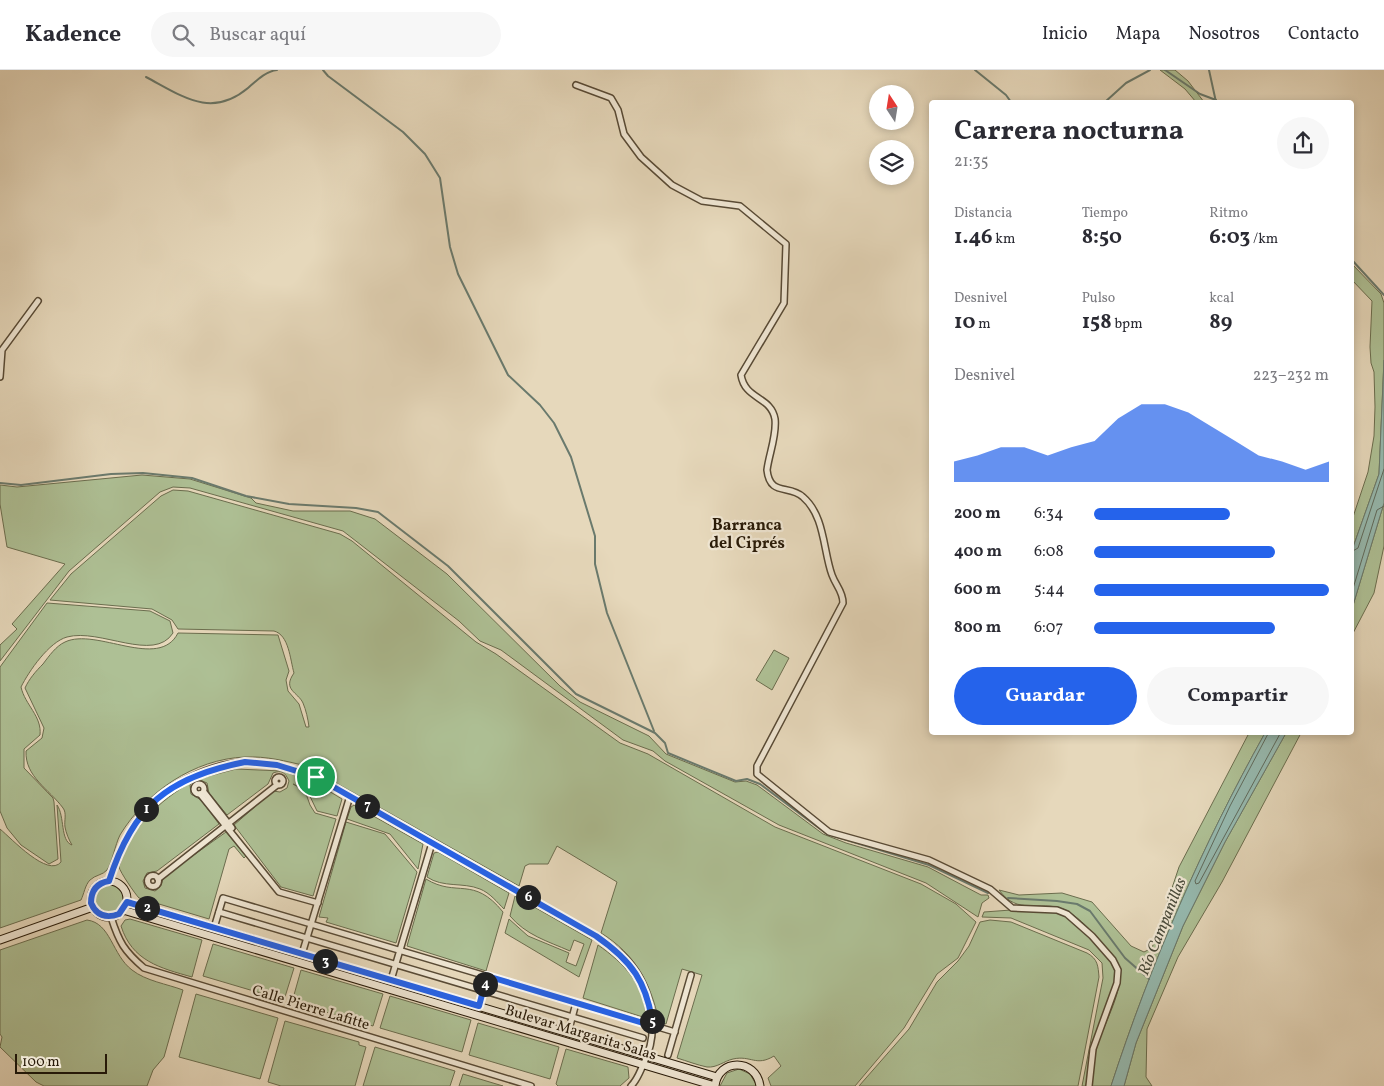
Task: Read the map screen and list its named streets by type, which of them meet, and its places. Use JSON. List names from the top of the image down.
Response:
{
  "streets": {
    "street": ["Calle Pierre Lafitte", "Bulevar Margarita Salas"]
  },
  "crossings": [
    ["Calle Pierre Lafitte", "Bulevar Margarita Salas"]
  ],
  "districts": ["Barranca del Ciprés"],
  "water": ["Río Campanillas"],
  "scale_bar": "100 m",
  "north": "top",
  "page": {
    "header": "Kadence",
    "search": "Buscar aquí",
    "nav": [
      "Inicio",
      "Mapa",
      "Nosotros",
      "Contacto"
    ],
    "heading": ["Carrera nocturna", "21:35"],
    "stats": [
      ["Distancia", "1.46 km"],
      ["Tiempo", "8:50"],
      ["Ritmo", "6:03 /km"],
      ["Desnivel", "10 m"],
      ["Pulso", "158 bpm"],
      ["kcal", "89"]
    ],
    "chart": ["Desnivel", "223–232 m"],
    "list": [
      {
        "name": "200 m",
        "note": "6:34"
      },
      {
        "name": "400 m",
        "note": "6:08"
      },
      {
        "name": "600 m",
        "note": "5:44"
      },
      {
        "name": "800 m",
        "note": "6:07"
      }
    ],
    "buttons": ["Guardar", "Compartir"],
    "pins": [
      "7",
      "1",
      "6",
      "2",
      "3",
      "4",
      "5"
    ],
    "scale": "100 m"
  }
}
